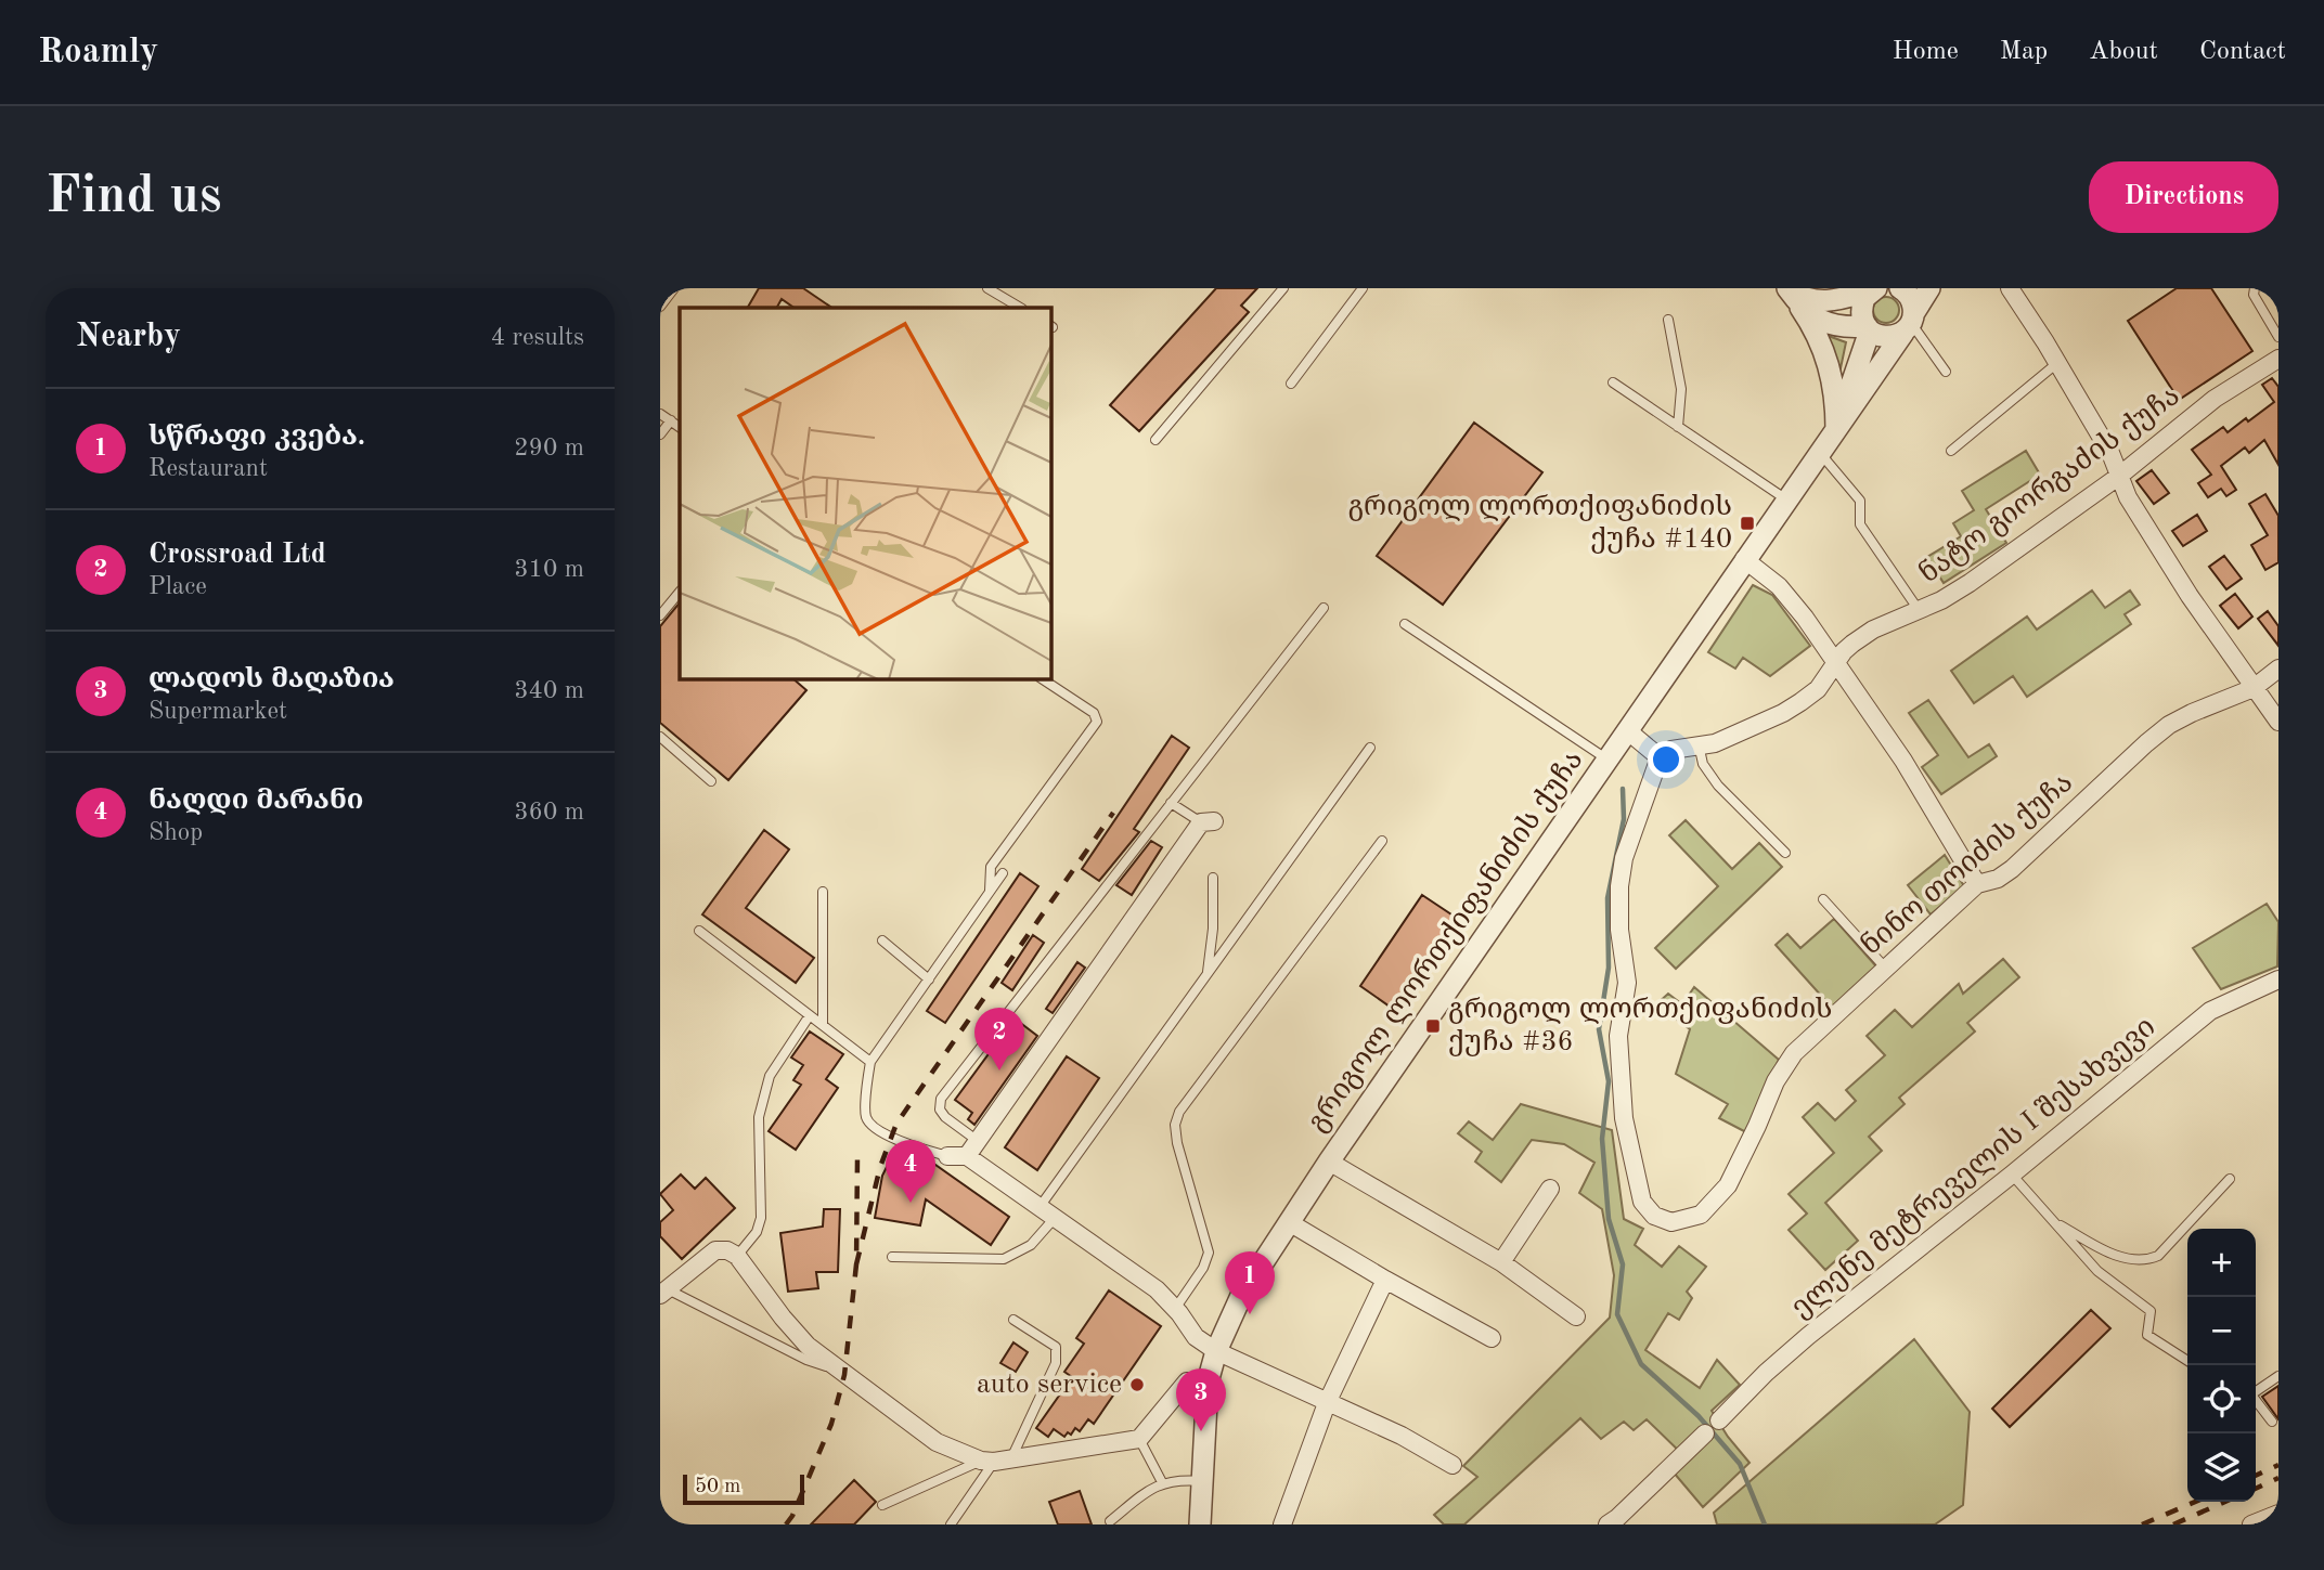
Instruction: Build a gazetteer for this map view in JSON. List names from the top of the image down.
{
  "streets": {
    "street": [
      "ნატო გიორგაძის ქუჩა",
      "ნინო თოიძის ქუჩა",
      "გრიგოლ ლორთქიფანიძის ქუჩა",
      "ელენე მეტრეველის I შესახვევი"
    ]
  },
  "crossings": [
    ["ნატო გიორგაძის ქუჩა", "ნინო თოიძის ქუჩა"]
  ],
  "places": {
    "transit": ["გრიგოლ ლორთქიფანიძის ქუჩა #140", "გრიგოლ ლორთქიფანიძის ქუჩა #36"],
    "other": ["auto service"]
  },
  "scale_bar": "50 m",
  "page": {
    "header": "Roamly",
    "nav": [
      "Home",
      "Map",
      "About",
      "Contact"
    ],
    "buttons": "Directions",
    "title": "Find us",
    "heading": ["Nearby", "4 results"],
    "list": [
      {
        "mark": "1",
        "name": "სწრაფი კვება.",
        "note": "Restaurant",
        "value": "290 m"
      },
      {
        "mark": "2",
        "name": "Crossroad Ltd",
        "note": "Place",
        "value": "310 m"
      },
      {
        "mark": "3",
        "name": "ლადოს მაღაზია",
        "note": "Supermarket",
        "value": "340 m"
      },
      {
        "mark": "4",
        "name": "ნაღდი მარანი",
        "note": "Shop",
        "value": "360 m"
      }
    ],
    "pins": [
      "2",
      "4",
      "1",
      "3"
    ],
    "map_buttons": ["+", "−"],
    "scale": "50 m"
  }
}
